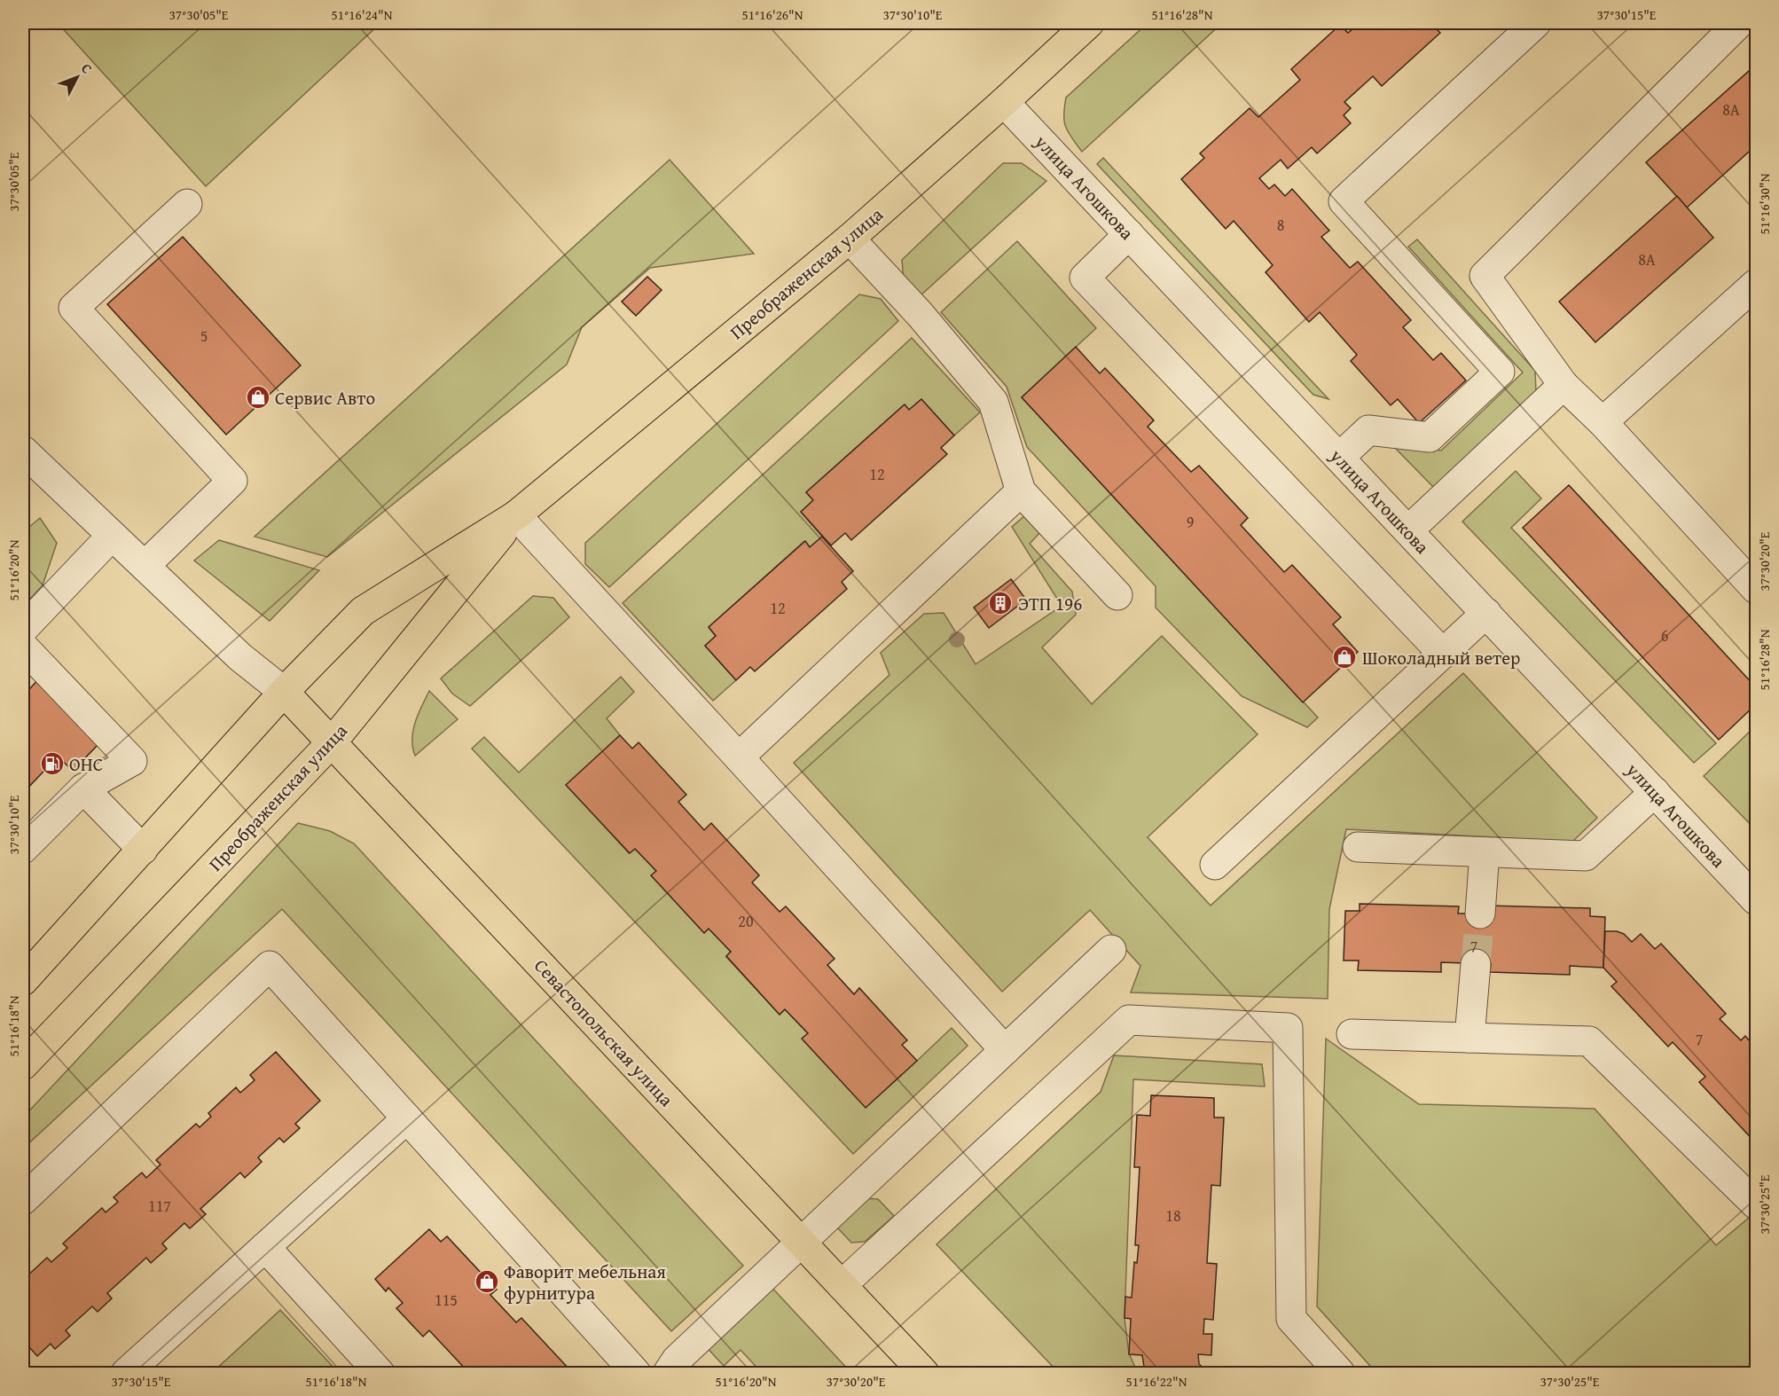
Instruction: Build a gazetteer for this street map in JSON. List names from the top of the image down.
{
  "streets": {
    "main road": ["Преображенская улица", "Севастопольская улица"],
    "street": ["улица Агошкова"]
  },
  "crossings": [
    ["улица Агошкова", "Преображенская улица"],
    ["Преображенская улица", "Севастопольская улица"]
  ],
  "places": {
    "shop": ["Сервис Авто", "Шоколадный ветер", "Фаворит мебельная фурнитура"],
    "building": ["ЭТП 196"],
    "fuel station": ["ОНС"]
  },
  "house_numbers": [
    "8А",
    "8",
    "8А",
    "5",
    "12",
    "9",
    "12",
    "6",
    "20",
    "7",
    "7",
    "117",
    "18",
    "115"
  ],
  "north": "top right",
  "coordinates": [
    "37°30'05\"E",
    "51°16'24\"N",
    "51°16'26\"N",
    "37°30'10\"E",
    "51°16'28\"N",
    "37°30'15\"E",
    "51°16'30\"N",
    "37°30'20\"E",
    "51°16'20\"N",
    "51°16'18\"N",
    "37°30'25\"E",
    "51°16'22\"N"
  ]
}
